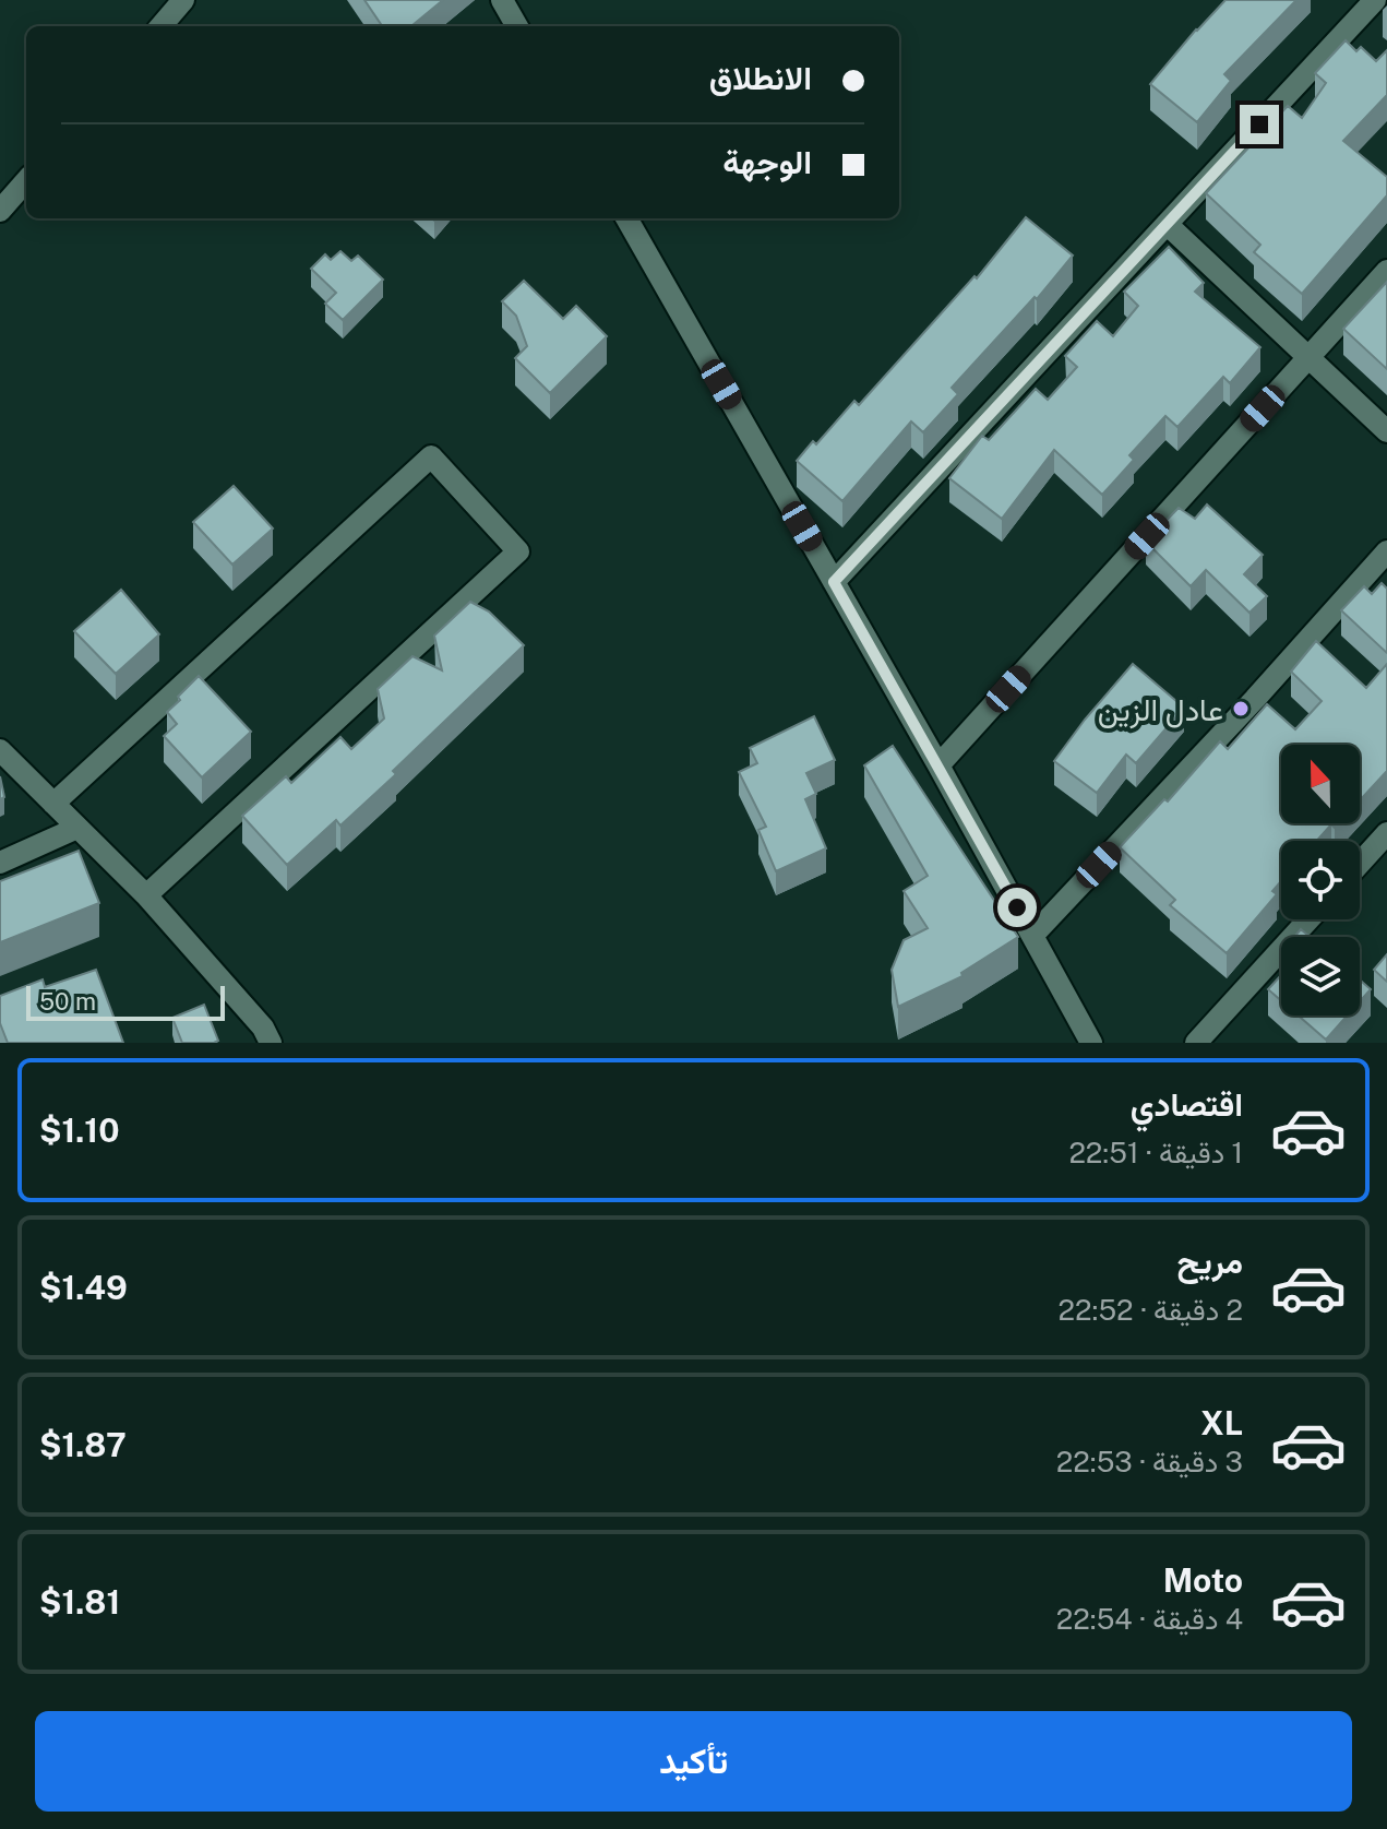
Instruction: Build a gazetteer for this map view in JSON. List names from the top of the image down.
{
  "places": ["عادل الزين"],
  "scale_bar": "50 m",
  "north": "top",
  "page": {
    "banner": ["الانطلاق", "الوجهة"],
    "scale": "50 m",
    "list": [
      {
        "name": "اقتصادي",
        "note": "1 دقيقة · 22:51",
        "value": "$1.10"
      },
      {
        "name": "مريح",
        "note": "2 دقيقة · 22:52",
        "value": "$1.49"
      },
      {
        "name": "XL",
        "note": "3 دقيقة · 22:53",
        "value": "$1.87"
      },
      {
        "name": "Moto",
        "note": "4 دقيقة · 22:54",
        "value": "$1.81"
      }
    ],
    "buttons": "تأكيد"
  }
}
